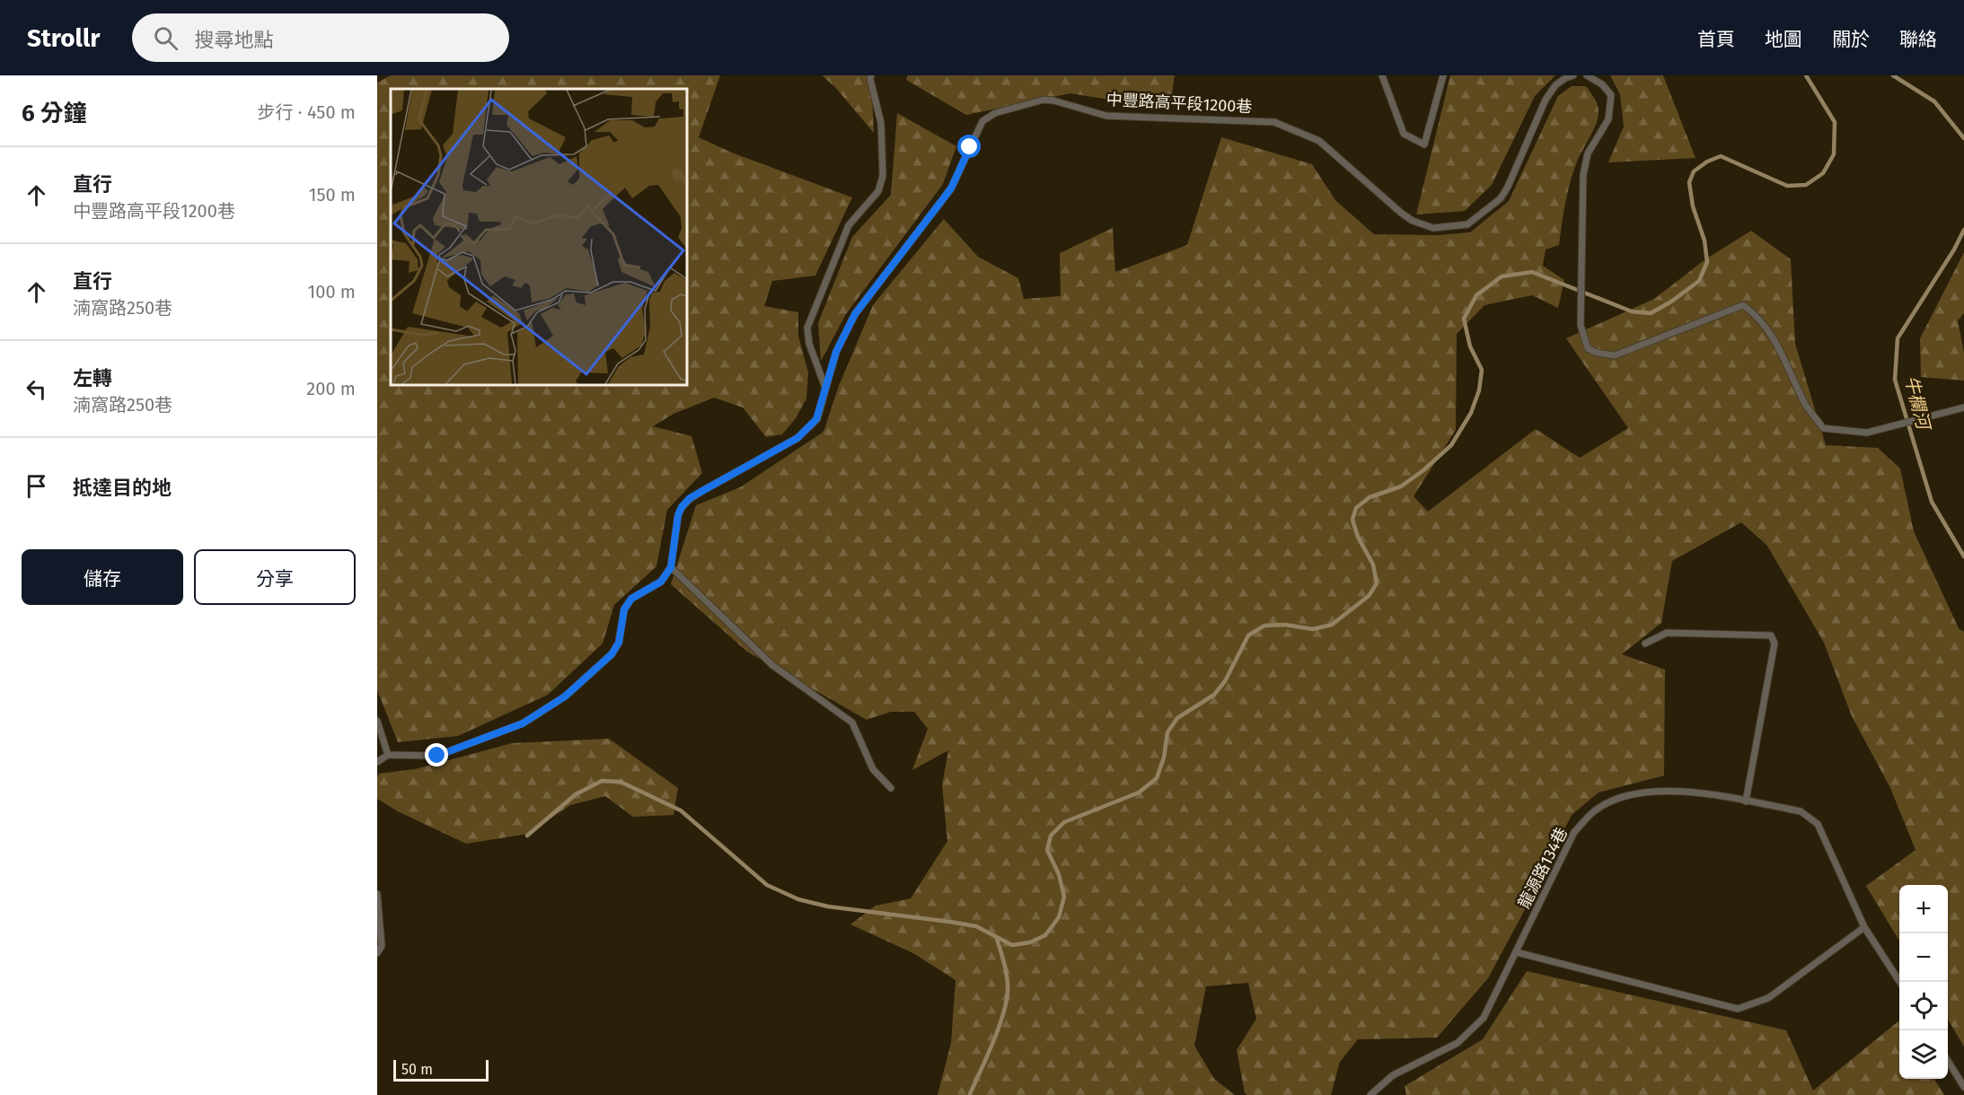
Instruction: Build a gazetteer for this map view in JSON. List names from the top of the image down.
{
  "streets": {
    "lane": ["中豐路高平段1200巷", "龍源路134巷"]
  },
  "water": ["牛欄河"],
  "scale_bar": "50 m",
  "page": {
    "header": "Strollr",
    "search": "搜尋地點",
    "nav": [
      "首頁",
      "地圖",
      "關於",
      "聯絡"
    ],
    "heading": ["6 分鐘", "步行 · 450 m"],
    "list": [
      ["直行", "中豐路高平段1200巷", "150 m"],
      ["直行", "湳窩路250巷", "100 m"],
      ["左轉", "湳窩路250巷", "200 m"],
      "抵達目的地"
    ],
    "buttons": ["儲存", "分享"],
    "map_buttons": ["+", "−"],
    "scale": "50 m"
  }
}
